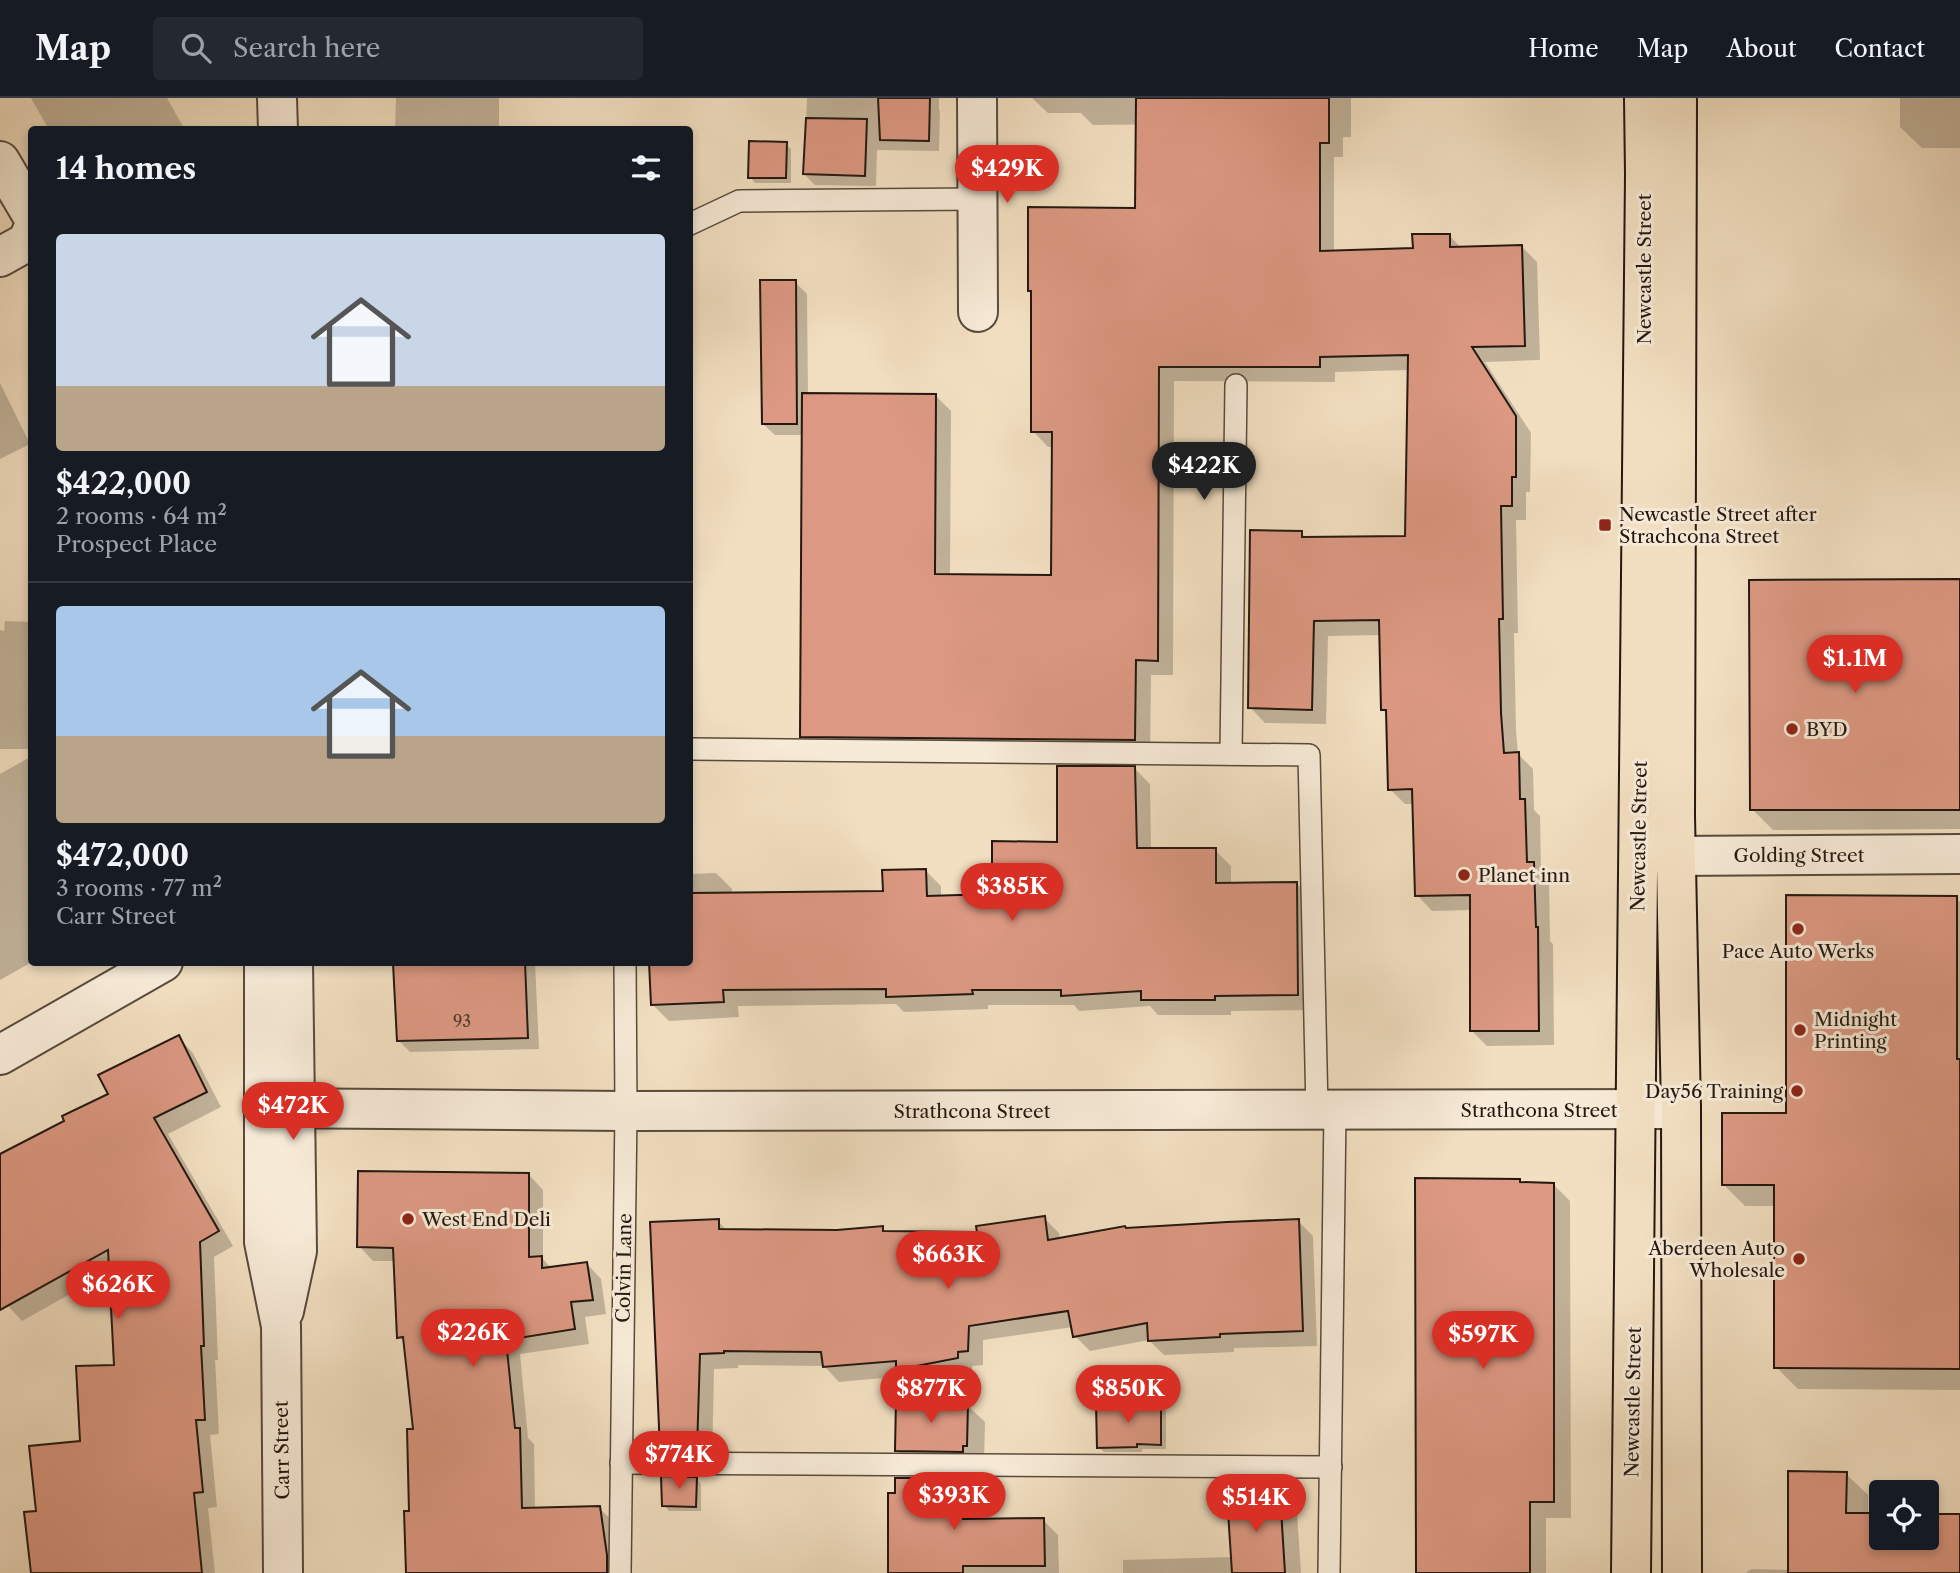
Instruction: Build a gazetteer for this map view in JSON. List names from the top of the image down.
{
  "streets": {
    "main road": ["Newcastle Street"],
    "street": ["Golding Street", "Strathcona Street", "Carr Street"],
    "lane": ["Colvin Lane"]
  },
  "crossings": [
    ["Newcastle Street", "Golding Street"],
    ["Newcastle Street", "Strathcona Street"],
    ["Strathcona Street", "Colvin Lane"],
    ["Strathcona Street", "Carr Street"]
  ],
  "places": {
    "transit": ["Newcastle Street after Strachcona Street"],
    "other": [
      "BYD",
      "Planet inn",
      "Pace Auto Werks",
      "Midnight Printing",
      "Day56 Training",
      "West End Deli",
      "Aberdeen Auto Wholesale"
    ]
  },
  "house_numbers": ["93"],
  "page": {
    "header": "Map",
    "search": "Search here",
    "nav": [
      "Home",
      "Map",
      "About",
      "Contact"
    ],
    "heading": "14 homes",
    "price": [
      "$429K",
      "$422K",
      "$1.1M",
      "$385K",
      "$472K",
      "$663K",
      "$626K",
      "$226K",
      "$597K",
      "$877K",
      "$850K",
      "$774K",
      "$393K",
      "$514K"
    ],
    "list": [
      {
        "name": "$422,000",
        "note": "2 rooms · 64 m² · Prospect Place"
      },
      {
        "name": "$472,000",
        "note": "3 rooms · 77 m² · Carr Street"
      }
    ]
  }
}
